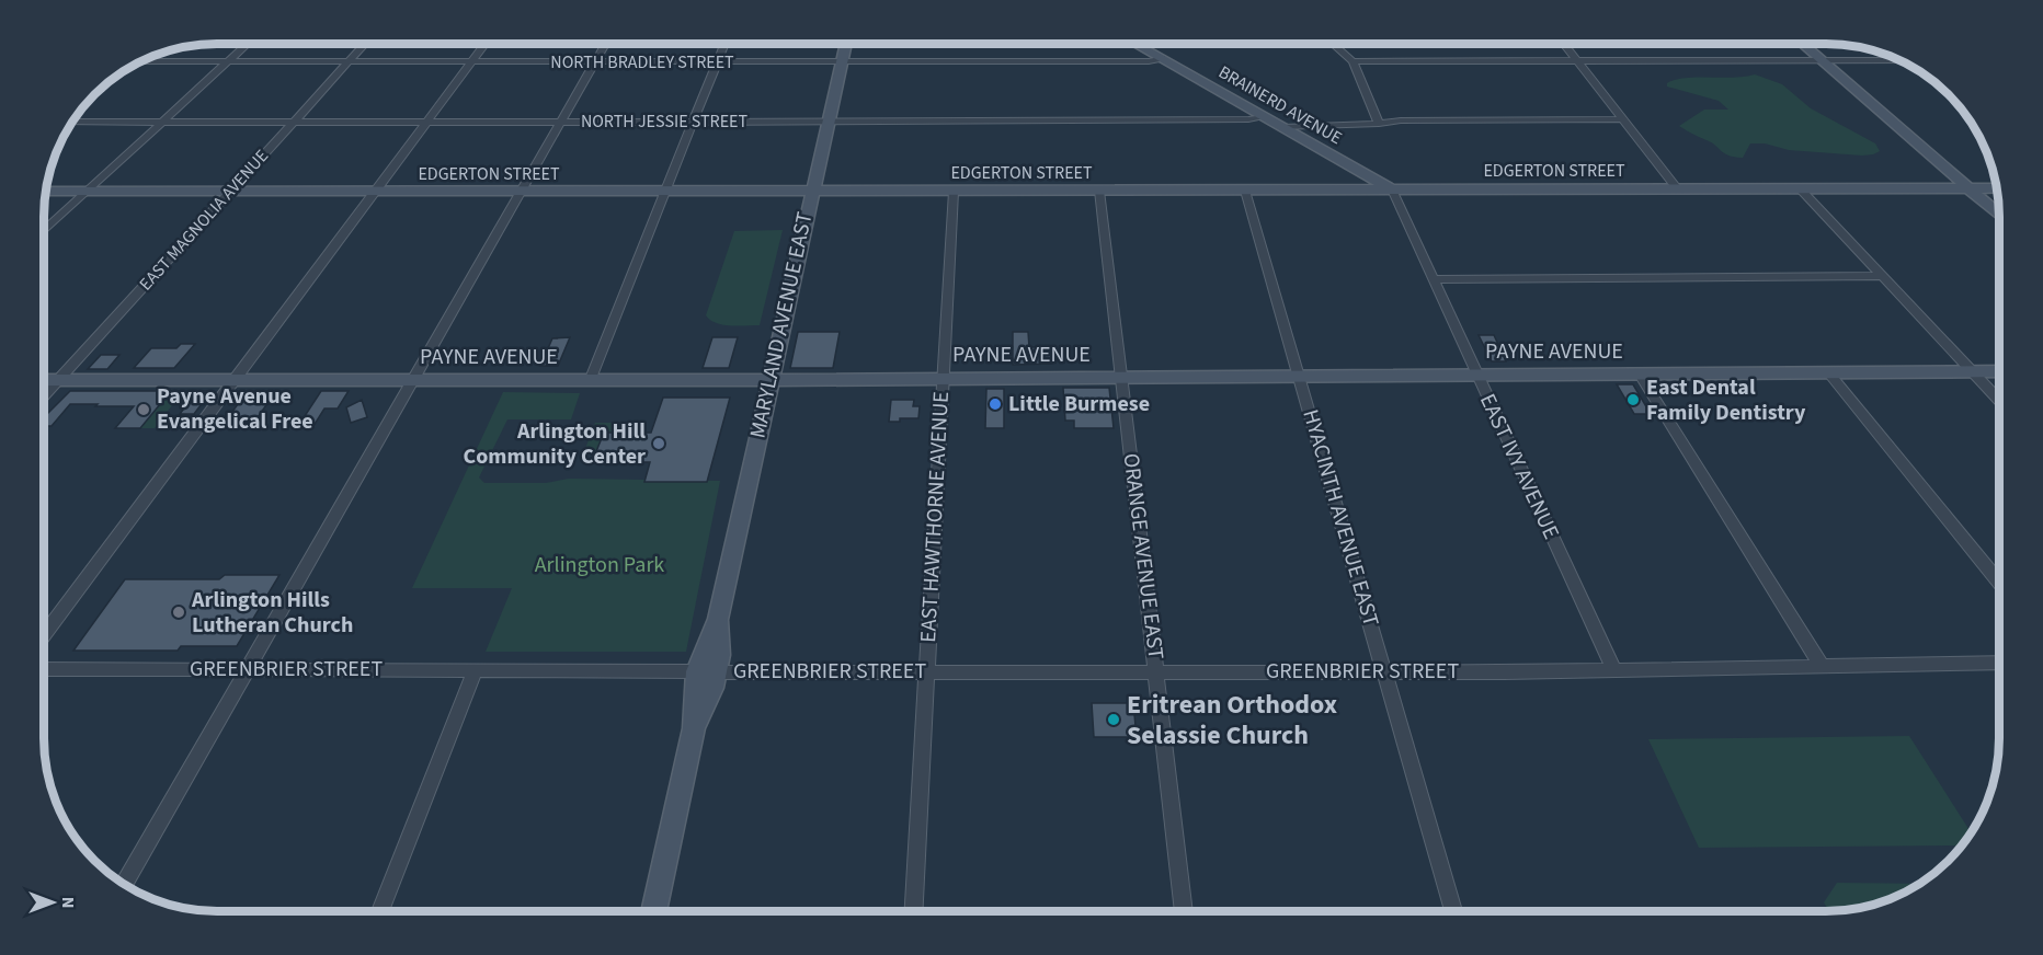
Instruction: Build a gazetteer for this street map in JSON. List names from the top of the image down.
{
  "streets": {
    "street": [
      "NORTH BRADLEY STREET",
      "BRAINERD AVENUE",
      "NORTH JESSIE STREET",
      "EDGERTON STREET",
      "EAST MAGNOLIA AVENUE",
      "MARYLAND AVENUE EAST",
      "PAYNE AVENUE",
      "EAST IVY AVENUE",
      "EAST HAWTHORNE AVENUE",
      "HYACINTH AVENUE EAST",
      "ORANGE AVENUE EAST",
      "GREENBRIER STREET"
    ]
  },
  "crossings": [
    ["NORTH BRADLEY STREET", "BRAINERD AVENUE"],
    ["NORTH BRADLEY STREET", "EAST MAGNOLIA AVENUE"],
    ["NORTH BRADLEY STREET", "MARYLAND AVENUE EAST"],
    ["BRAINERD AVENUE", "NORTH JESSIE STREET"],
    ["BRAINERD AVENUE", "EDGERTON STREET"],
    ["BRAINERD AVENUE", "EAST IVY AVENUE"],
    ["NORTH JESSIE STREET", "EAST MAGNOLIA AVENUE"],
    ["NORTH JESSIE STREET", "MARYLAND AVENUE EAST"],
    ["EDGERTON STREET", "EAST MAGNOLIA AVENUE"],
    ["EDGERTON STREET", "MARYLAND AVENUE EAST"],
    ["EDGERTON STREET", "EAST IVY AVENUE"],
    ["EDGERTON STREET", "EAST HAWTHORNE AVENUE"],
    ["EDGERTON STREET", "HYACINTH AVENUE EAST"],
    ["EDGERTON STREET", "ORANGE AVENUE EAST"],
    ["EAST MAGNOLIA AVENUE", "PAYNE AVENUE"],
    ["MARYLAND AVENUE EAST", "PAYNE AVENUE"],
    ["MARYLAND AVENUE EAST", "GREENBRIER STREET"],
    ["PAYNE AVENUE", "EAST IVY AVENUE"],
    ["PAYNE AVENUE", "EAST HAWTHORNE AVENUE"],
    ["PAYNE AVENUE", "HYACINTH AVENUE EAST"],
    ["PAYNE AVENUE", "ORANGE AVENUE EAST"],
    ["EAST IVY AVENUE", "GREENBRIER STREET"],
    ["EAST HAWTHORNE AVENUE", "GREENBRIER STREET"],
    ["HYACINTH AVENUE EAST", "GREENBRIER STREET"],
    ["ORANGE AVENUE EAST", "GREENBRIER STREET"]
  ],
  "parks": ["Arlington Park"],
  "places": [
    "East Dental Family Dentistry",
    "Little Burmese",
    "Payne Avenue Evangelical Free",
    "Arlington Hill Community Center",
    "Arlington Hills Lutheran Church",
    "Eritrean Orthodox Selassie Church"
  ],
  "north": "right"
}
